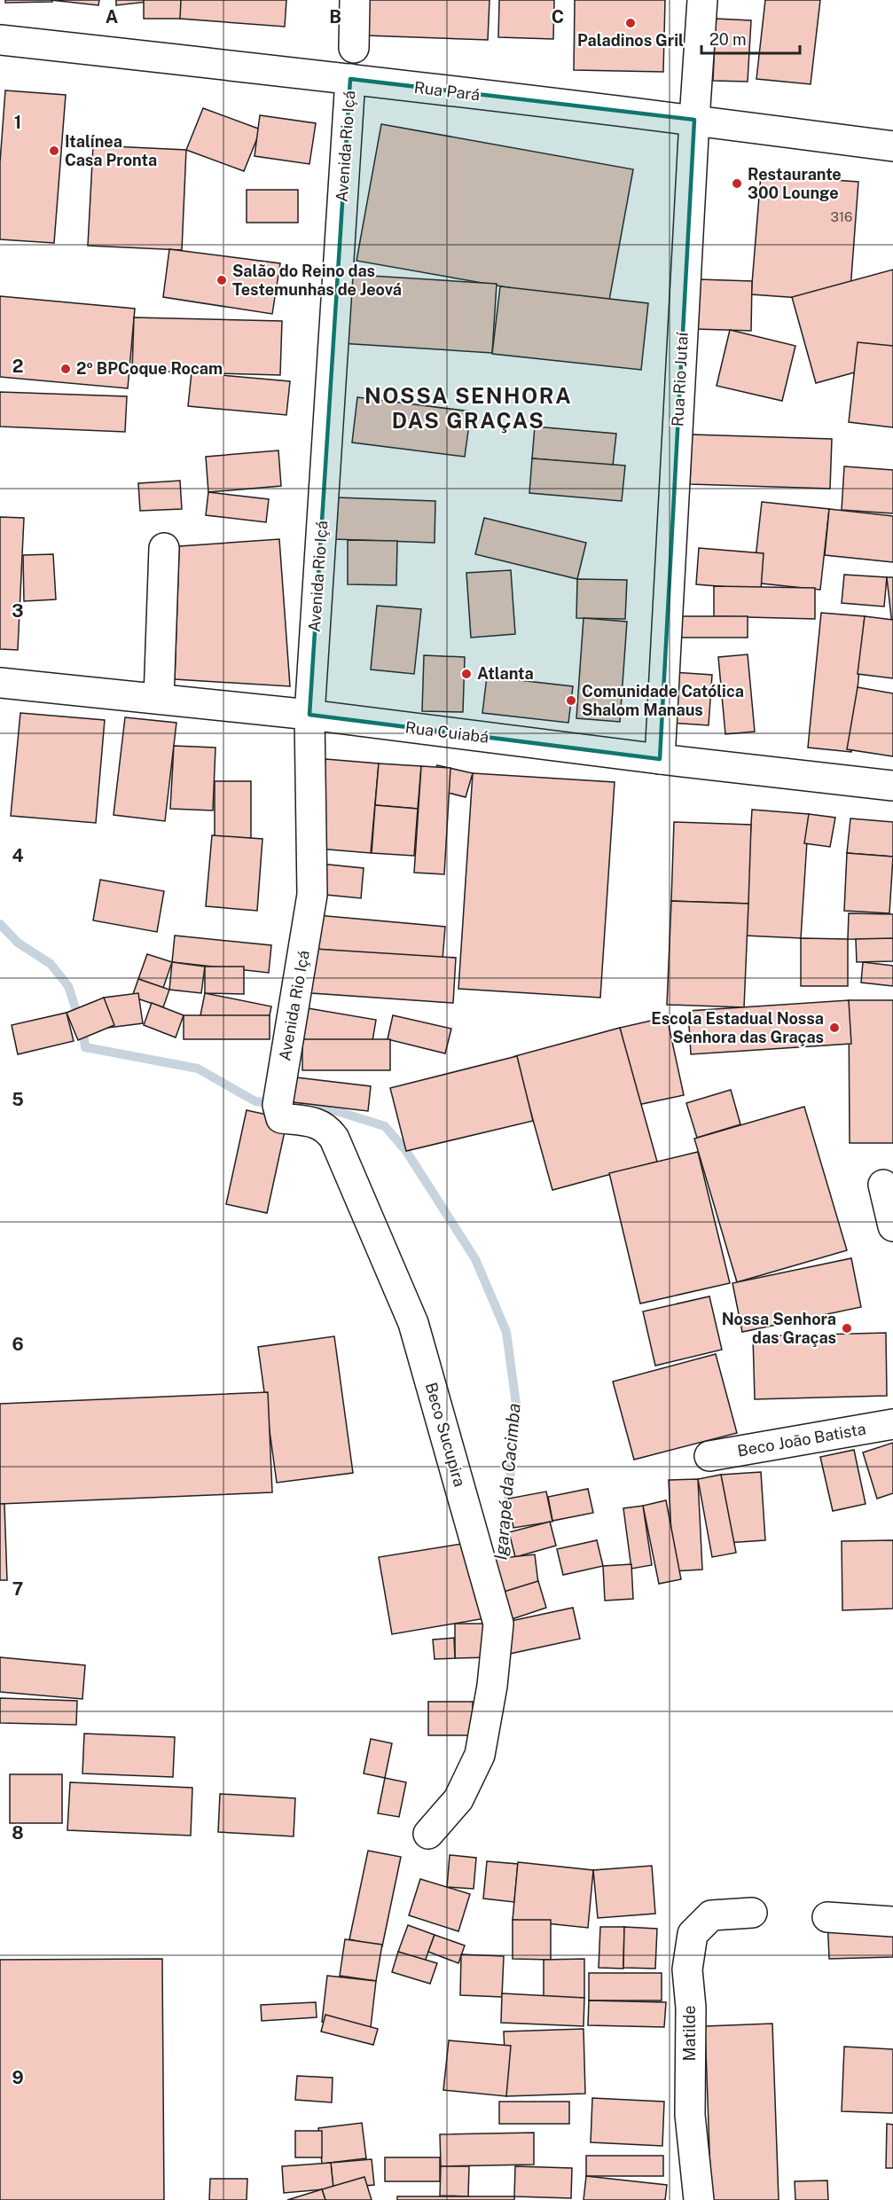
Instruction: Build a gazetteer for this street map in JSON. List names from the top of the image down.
{
  "streets": {
    "street": [
      "Rua Pará",
      "Avenida Rio Içá",
      "Rua Rio Jutaí",
      "Rua Cuiabá",
      "Beco Sucupira",
      "Beco João Batista",
      "Matilde"
    ]
  },
  "crossings": [
    ["Rua Pará", "Avenida Rio Içá"],
    ["Rua Pará", "Rua Rio Jutaí"],
    ["Avenida Rio Içá", "Rua Cuiabá"],
    ["Avenida Rio Içá", "Beco Sucupira"],
    ["Rua Rio Jutaí", "Rua Cuiabá"]
  ],
  "districts": ["NOSSA SENHORA DAS GRAÇAS"],
  "water": ["Igarapé da Cacimba"],
  "places": [
    "Paladinos Gril",
    "Italínea Casa Pronta",
    "Restaurante 300 Lounge",
    "Salão do Reino das Testemunhas de Jeová",
    "2º BPCoque Rocam",
    "Atlanta",
    "Comunidade Católica Shalom Manaus",
    "Escola Estadual Nossa Senhora das Graças",
    "Nossa Senhora das Graças"
  ],
  "house_numbers": ["316"],
  "scale_bar": "20 m",
  "grid": {
    "columns": ["A", "B", "C"],
    "rows": [
      "1",
      "2",
      "3",
      "4",
      "5",
      "6",
      "7",
      "8",
      "9"
    ]
  }
}
